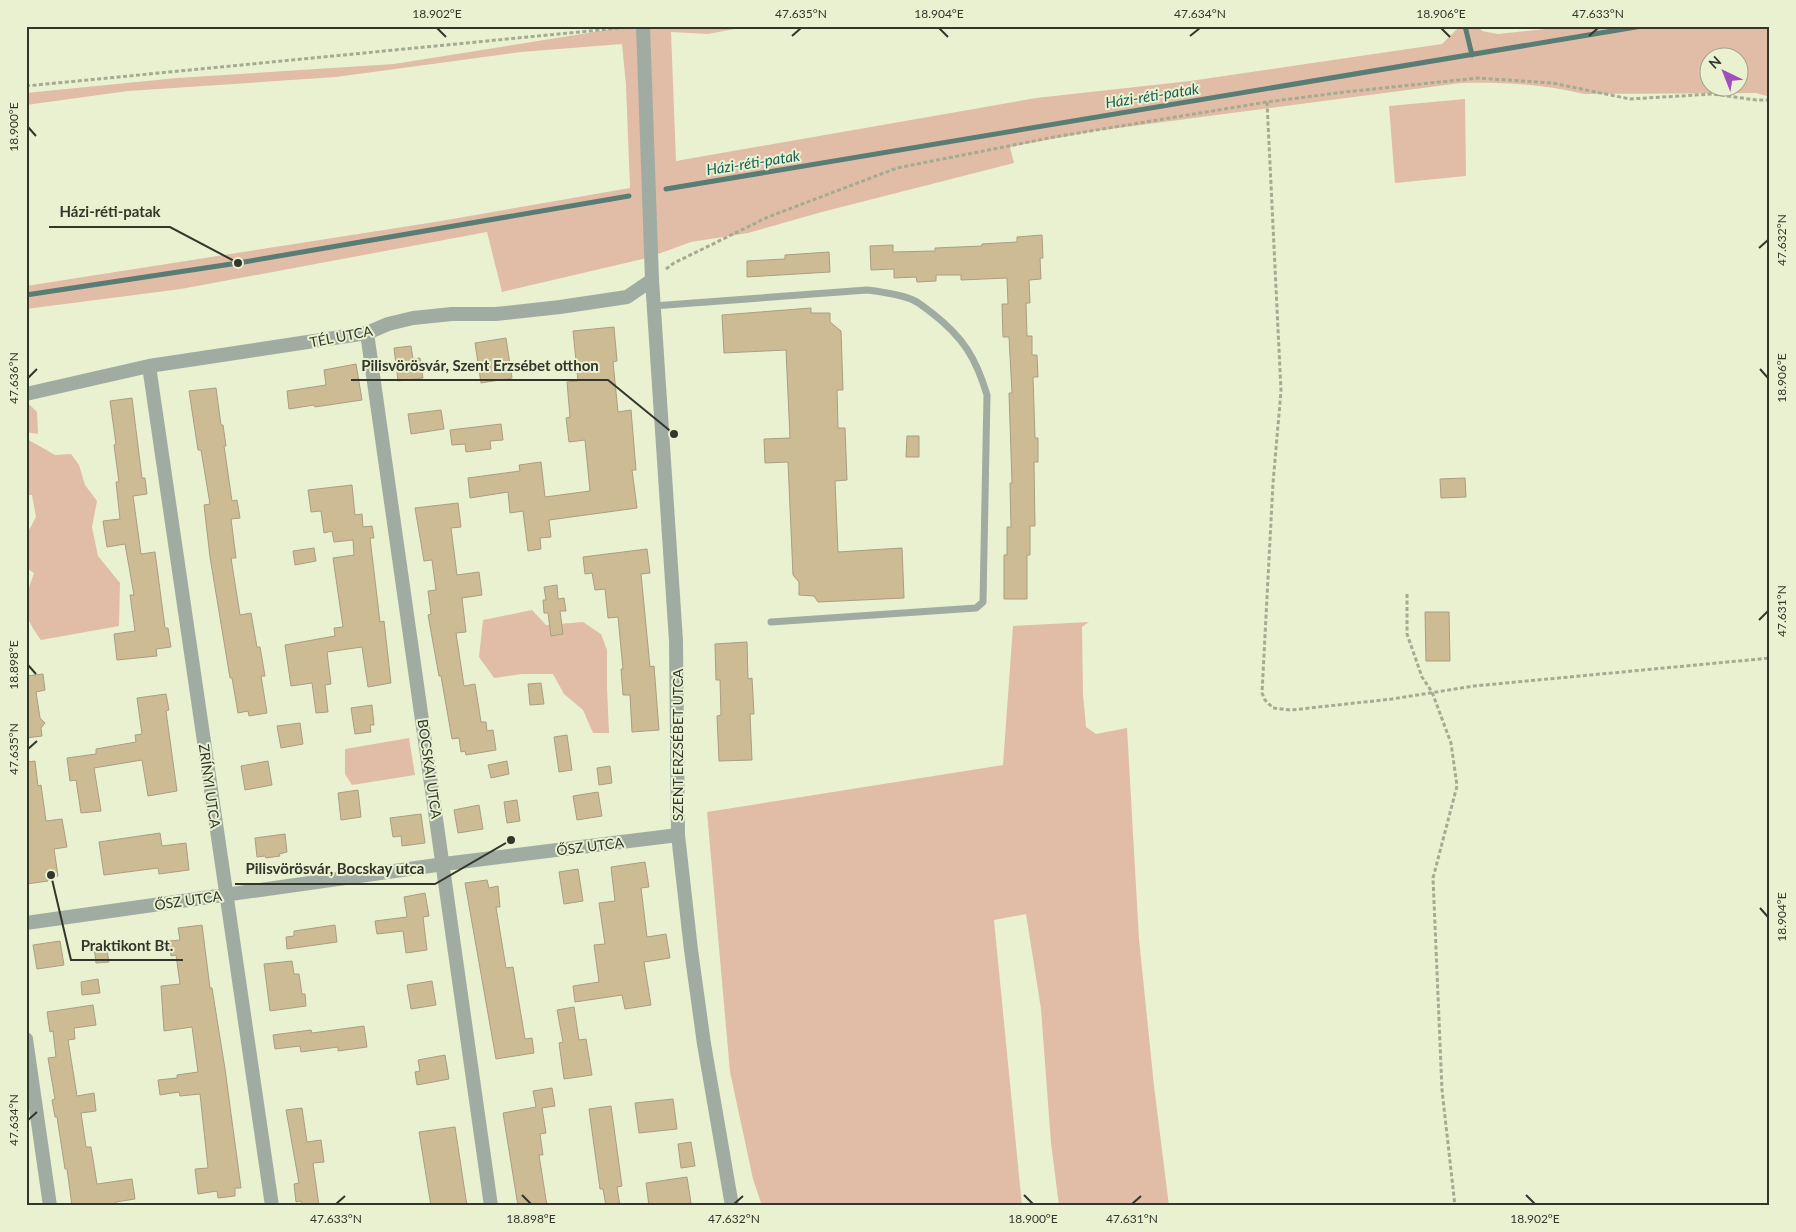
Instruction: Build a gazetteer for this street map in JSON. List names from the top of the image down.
{
  "streets": {
    "street": [
      "TÉL UTCA",
      "SZENT ERZSÉBET UTCA",
      "BOCSKAI UTCA",
      "ZRÍNYI UTCA",
      "ŐSZ UTCA"
    ]
  },
  "crossings": [
    ["TÉL UTCA", "SZENT ERZSÉBET UTCA"],
    ["TÉL UTCA", "BOCSKAI UTCA"],
    ["TÉL UTCA", "ZRÍNYI UTCA"],
    ["SZENT ERZSÉBET UTCA", "ŐSZ UTCA"],
    ["BOCSKAI UTCA", "ŐSZ UTCA"],
    ["ZRÍNYI UTCA", "ŐSZ UTCA"]
  ],
  "water": ["Házi-réti-patak"],
  "places": [
    "Házi-réti-patak",
    "Pilisvörösvár, Szent Erzsébet otthon",
    "Pilisvörösvár, Bocskay utca",
    "Praktikont Bt."
  ],
  "north": "top left",
  "coordinates": [
    "18.902°E",
    "47.635°N",
    "18.904°E",
    "47.634°N",
    "18.906°E",
    "47.633°N",
    "18.900°E",
    "47.632°N",
    "47.636°N",
    "47.631°N",
    "18.898°E"
  ]
}
